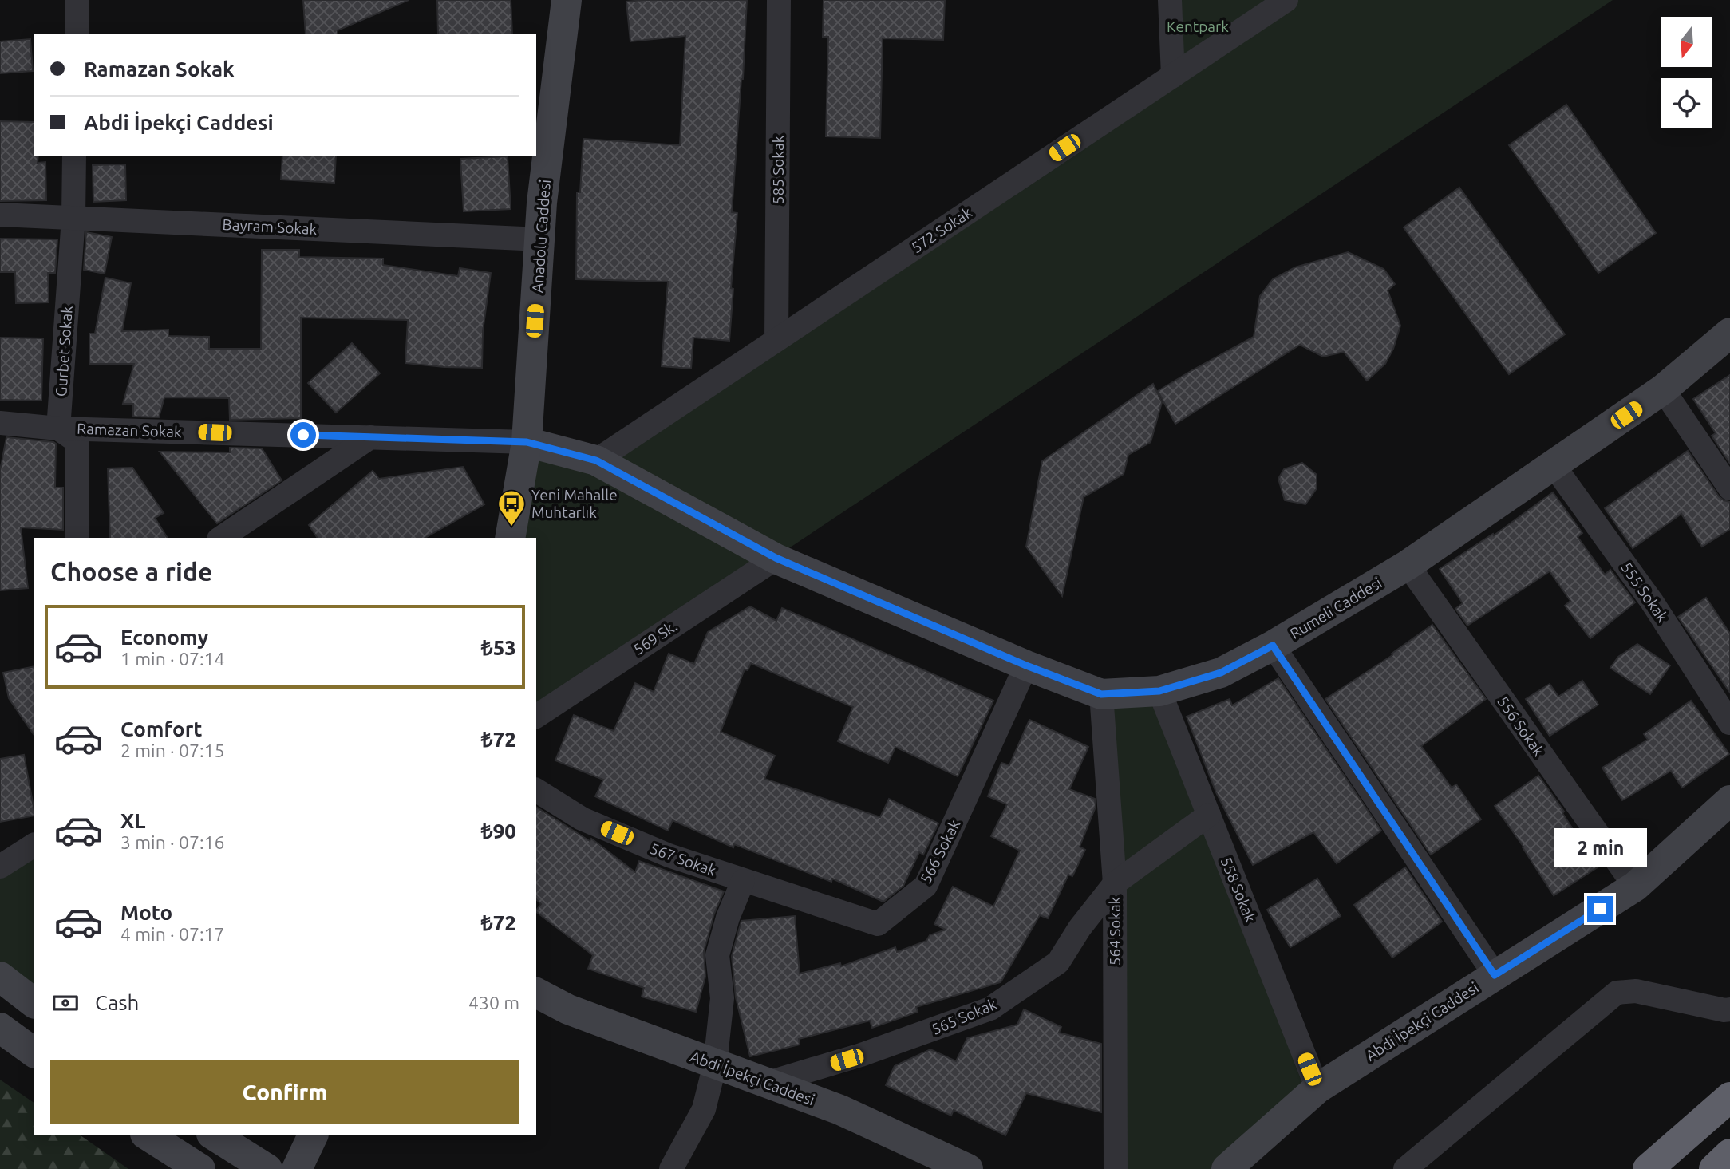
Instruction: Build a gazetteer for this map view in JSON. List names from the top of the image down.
{
  "streets": {
    "street": [
      "585 Sokak",
      "Bayram Sokak",
      "572 Sokak",
      "Anadolu Caddesi",
      "Gurbet Sokak",
      "Ramazan Sokak",
      "555 Sokak",
      "Rumeli Caddesi",
      "569 Sk.",
      "556 Sokak",
      "566 Sokak",
      "567 Sokak",
      "558 Sokak",
      "564 Sokak",
      "565 Sokak",
      "Abdi İpekçi Caddesi"
    ]
  },
  "crossings": [
    ["585 Sokak", "572 Sokak"],
    ["Bayram Sokak", "Anadolu Caddesi"],
    ["Bayram Sokak", "Gurbet Sokak"],
    ["572 Sokak", "Rumeli Caddesi"],
    ["Anadolu Caddesi", "Ramazan Sokak"],
    ["Anadolu Caddesi", "Rumeli Caddesi"],
    ["Gurbet Sokak", "Ramazan Sokak"],
    ["Ramazan Sokak", "Rumeli Caddesi"],
    ["555 Sokak", "Rumeli Caddesi"],
    ["Rumeli Caddesi", "569 Sk."],
    ["Rumeli Caddesi", "556 Sokak"],
    ["Rumeli Caddesi", "566 Sokak"],
    ["Rumeli Caddesi", "558 Sokak"],
    ["Rumeli Caddesi", "564 Sokak"],
    ["556 Sokak", "Abdi İpekçi Caddesi"],
    ["566 Sokak", "567 Sokak"],
    ["558 Sokak", "565 Sokak"],
    ["558 Sokak", "Abdi İpekçi Caddesi"],
    ["564 Sokak", "565 Sokak"],
    ["565 Sokak", "Abdi İpekçi Caddesi"]
  ],
  "parks": ["Kentpark"],
  "places": {
    "bus stop": ["Yeni Mahalle Muhtarlık"]
  },
  "north": "bottom",
  "page": {
    "banner": ["Ramazan Sokak", "Abdi İpekçi Caddesi"],
    "heading": "Choose a ride",
    "list": [
      {
        "name": "Economy",
        "note": "1 min · 07:14",
        "value": "₺53"
      },
      {
        "name": "Comfort",
        "note": "2 min · 07:15",
        "value": "₺72"
      },
      {
        "name": "XL",
        "note": "3 min · 07:16",
        "value": "₺90"
      },
      {
        "name": "Moto",
        "note": "4 min · 07:17",
        "value": "₺72"
      }
    ],
    "bubble": "2 min",
    "pay": ["Cash", "430 m"],
    "buttons": "Confirm"
  }
}
